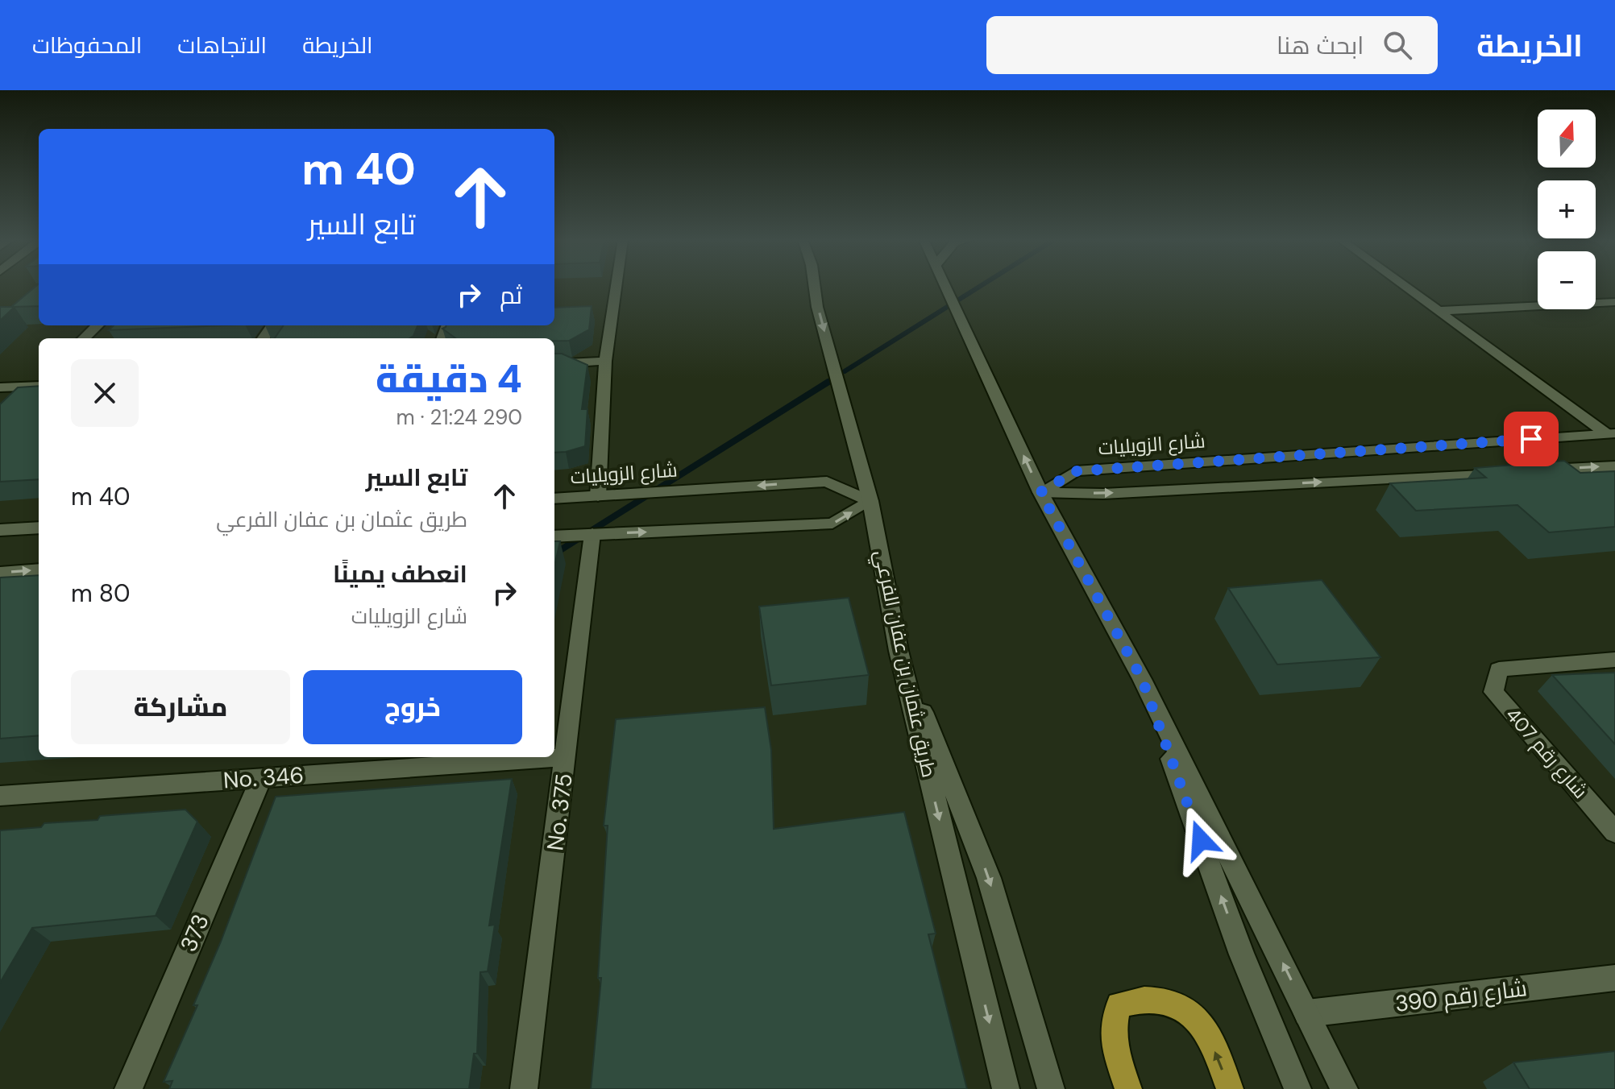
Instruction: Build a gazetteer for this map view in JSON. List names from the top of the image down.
{
  "streets": {
    "street": [
      "شارع الزويليات",
      "طريق عثمان بن عفان الفرعي",
      "شارع رقم 407",
      "No. 346",
      "No. 375",
      "373",
      "شارع رقم 390"
    ]
  },
  "crossings": [
    ["شارع الزويليات", "طريق عثمان بن عفان الفرعي"],
    ["No. 346", "No. 375"],
    ["No. 346", "373"]
  ],
  "north": "top",
  "page": {
    "header": "الخريطة",
    "search": "ابحث هنا",
    "nav": ["الخريطة", "الاتجاهات", "المحفوظات"],
    "map_buttons": ["+", "−"],
    "turn": ["40 m", "تابع السير"],
    "then": "ثم",
    "heading": ["4 دقيقة", "290 m · 21:24"],
    "list": [
      {
        "name": "تابع السير",
        "note": "طريق عثمان بن عفان الفرعي",
        "value": "40 m"
      },
      {
        "name": "انعطف يمينًا",
        "note": "شارع الزويليات",
        "value": "80 m"
      }
    ],
    "buttons": ["خروج", "مشاركة"]
  }
}
